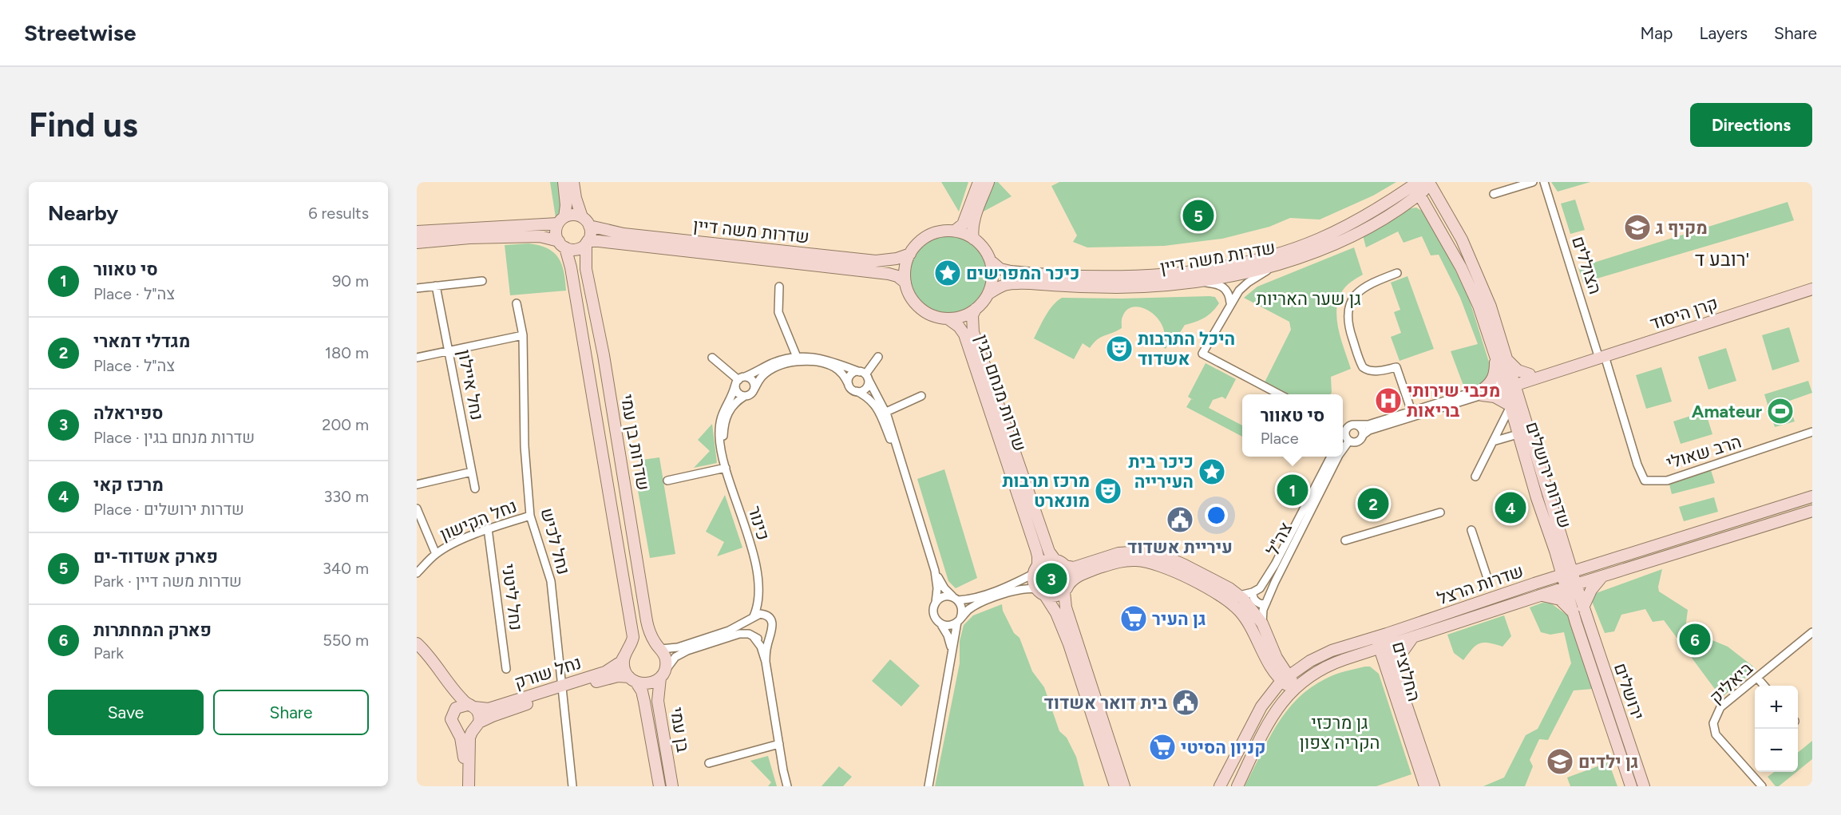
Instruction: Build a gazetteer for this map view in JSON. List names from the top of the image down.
{
  "streets": {
    "main road": [
      "שדרות משה דיין",
      "קרן היסוד",
      "שדרות מנחם בגין",
      "שדרות בן עמי",
      "שדרות ירושלים",
      "שדרות הרצל",
      "החלוצים",
      "נחל שורק",
      "ירושלים",
      "בן עמי"
    ],
    "street": [
      "הצוללים",
      "נחל איילון",
      "הרב שאולי",
      "נחל הקישון",
      "כינור",
      "צה\"ל",
      "נחל לכיש",
      "נחל ליטני",
      "ביאליק"
    ]
  },
  "crossings": [
    ["שדרות משה דיין", "שדרות מנחם בגין"],
    ["שדרות משה דיין", "שדרות בן עמי"],
    ["שדרות משה דיין", "שדרות ירושלים"],
    ["הצוללים", "קרן היסוד"],
    ["הצוללים", "הרב שאולי"],
    ["קרן היסוד", "הרב שאולי"],
    ["קרן היסוד", "שדרות ירושלים"],
    ["שדרות בן עמי", "נחל שורק"],
    ["שדרות בן עמי", "בן עמי"],
    ["שדרות ירושלים", "שדרות הרצל"],
    ["שדרות ירושלים", "ירושלים"],
    ["נחל הקישון", "נחל לכיש"],
    ["נחל הקישון", "נחל ליטני"],
    ["נחל לכיש", "נחל שורק"],
    ["שדרות הרצל", "החלוצים"],
    ["נחל שורק", "בן עמי"]
  ],
  "districts": ["רובע ד'"],
  "parks": ["גן שער האריות", "גן מרכזי הקריה צפון"],
  "places": {
    "school or university": ["מקיף ג", "גן ילדים"],
    "place": ["כיכר המפרשים", "כיכר בית העירייה"],
    "theatre": ["היכל התרבות אשדוד", "מרכז תרבות מונארט"],
    "hospital": ["מכבי שירותי בריאות"],
    "sports": ["Amateur"],
    "public building": ["עיריית אשדוד", "בית דואר אשדוד"],
    "supermarket": ["גן העיר", "קניון הסיטי"]
  },
  "page": {
    "header": "Streetwise",
    "nav": ["Map", "Layers", "Share"],
    "buttons": [
      "Directions",
      ["Save", "Share"]
    ],
    "title": "Find us",
    "heading": ["Nearby", "6 results"],
    "pins": [
      "5",
      "1",
      "2",
      "4",
      "3",
      "6"
    ],
    "list": [
      {
        "mark": "1",
        "name": "סי טאוור",
        "note": "Place · צה\"ל",
        "value": "90 m"
      },
      {
        "mark": "2",
        "name": "מגדלי דמארי",
        "note": "Place · צה\"ל",
        "value": "180 m"
      },
      {
        "mark": "3",
        "name": "ספיראלה",
        "note": "Place · שדרות מנחם בגין",
        "value": "200 m"
      },
      {
        "mark": "4",
        "name": "מרכז קאי",
        "note": "Place · שדרות ירושלים",
        "value": "330 m"
      },
      {
        "mark": "5",
        "name": "פארק אשדוד-ים",
        "note": "Park · שדרות משה דיין",
        "value": "340 m"
      },
      {
        "mark": "6",
        "name": "פארק המחתרות",
        "note": "Park",
        "value": "550 m"
      }
    ],
    "popup": ["סי טאוור", "Place"],
    "map_buttons": ["+", "−"]
  }
}
